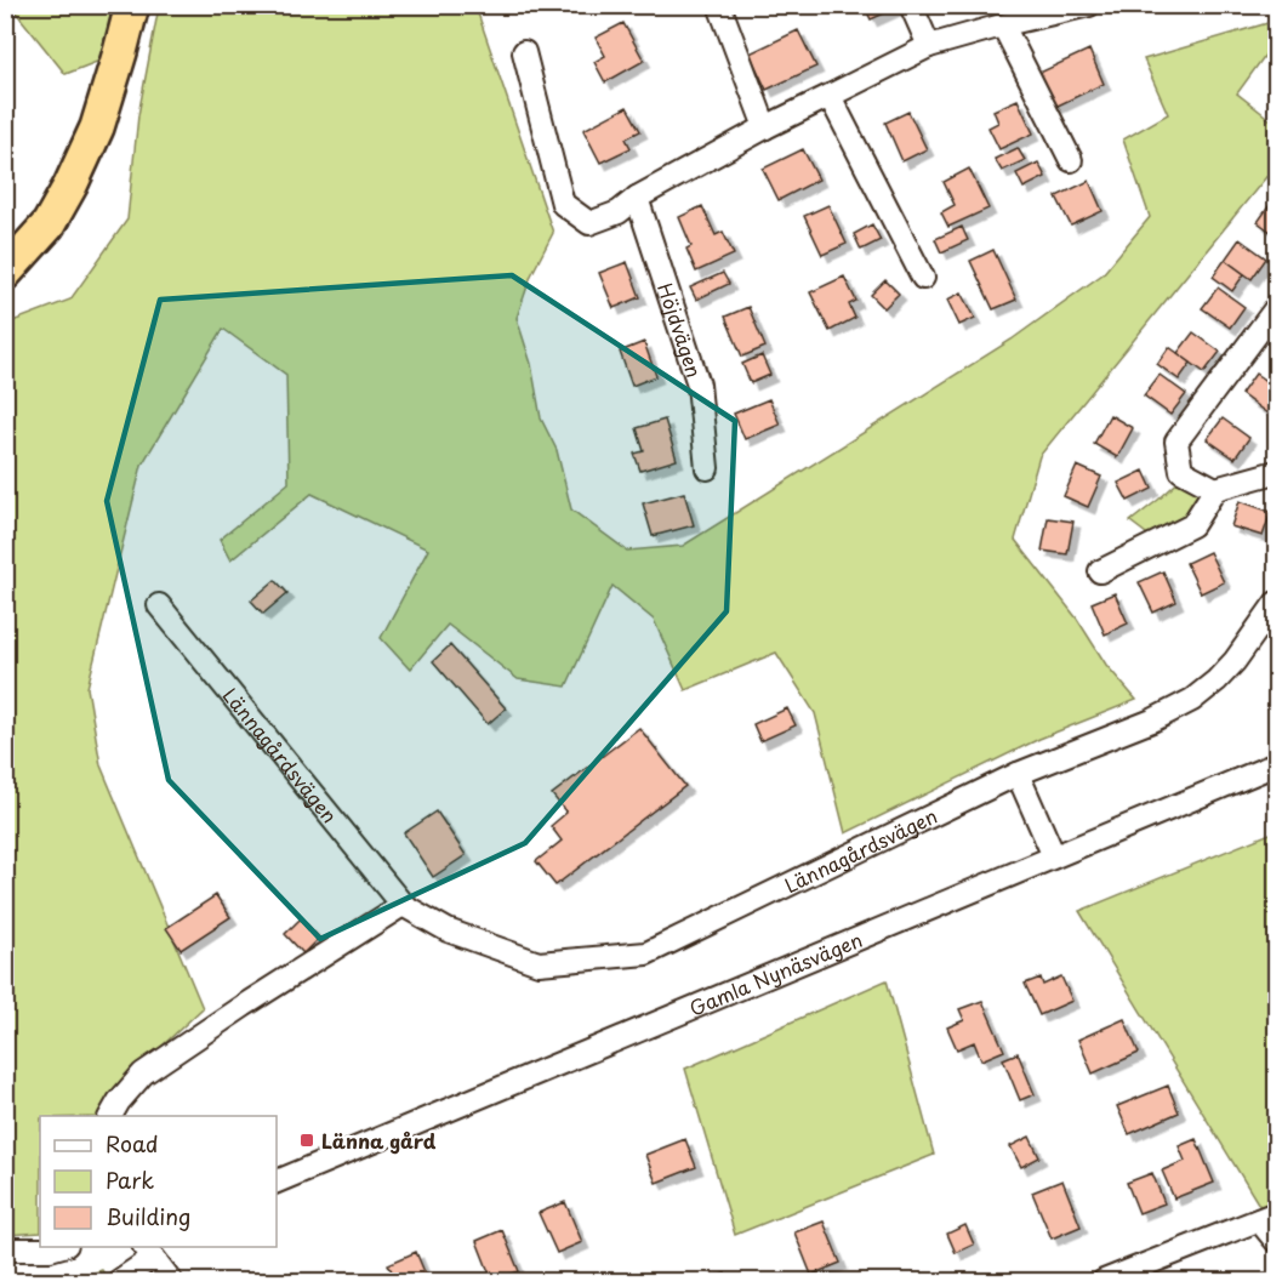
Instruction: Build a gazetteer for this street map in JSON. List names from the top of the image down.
{
  "streets": {
    "street": ["Höjdvägen", "Lännagårdsvägen", "Gamla Nynäsvägen"]
  },
  "places": {
    "transit": ["Länna gård"]
  },
  "legend": ["Road", "Park", "Building"]
}
